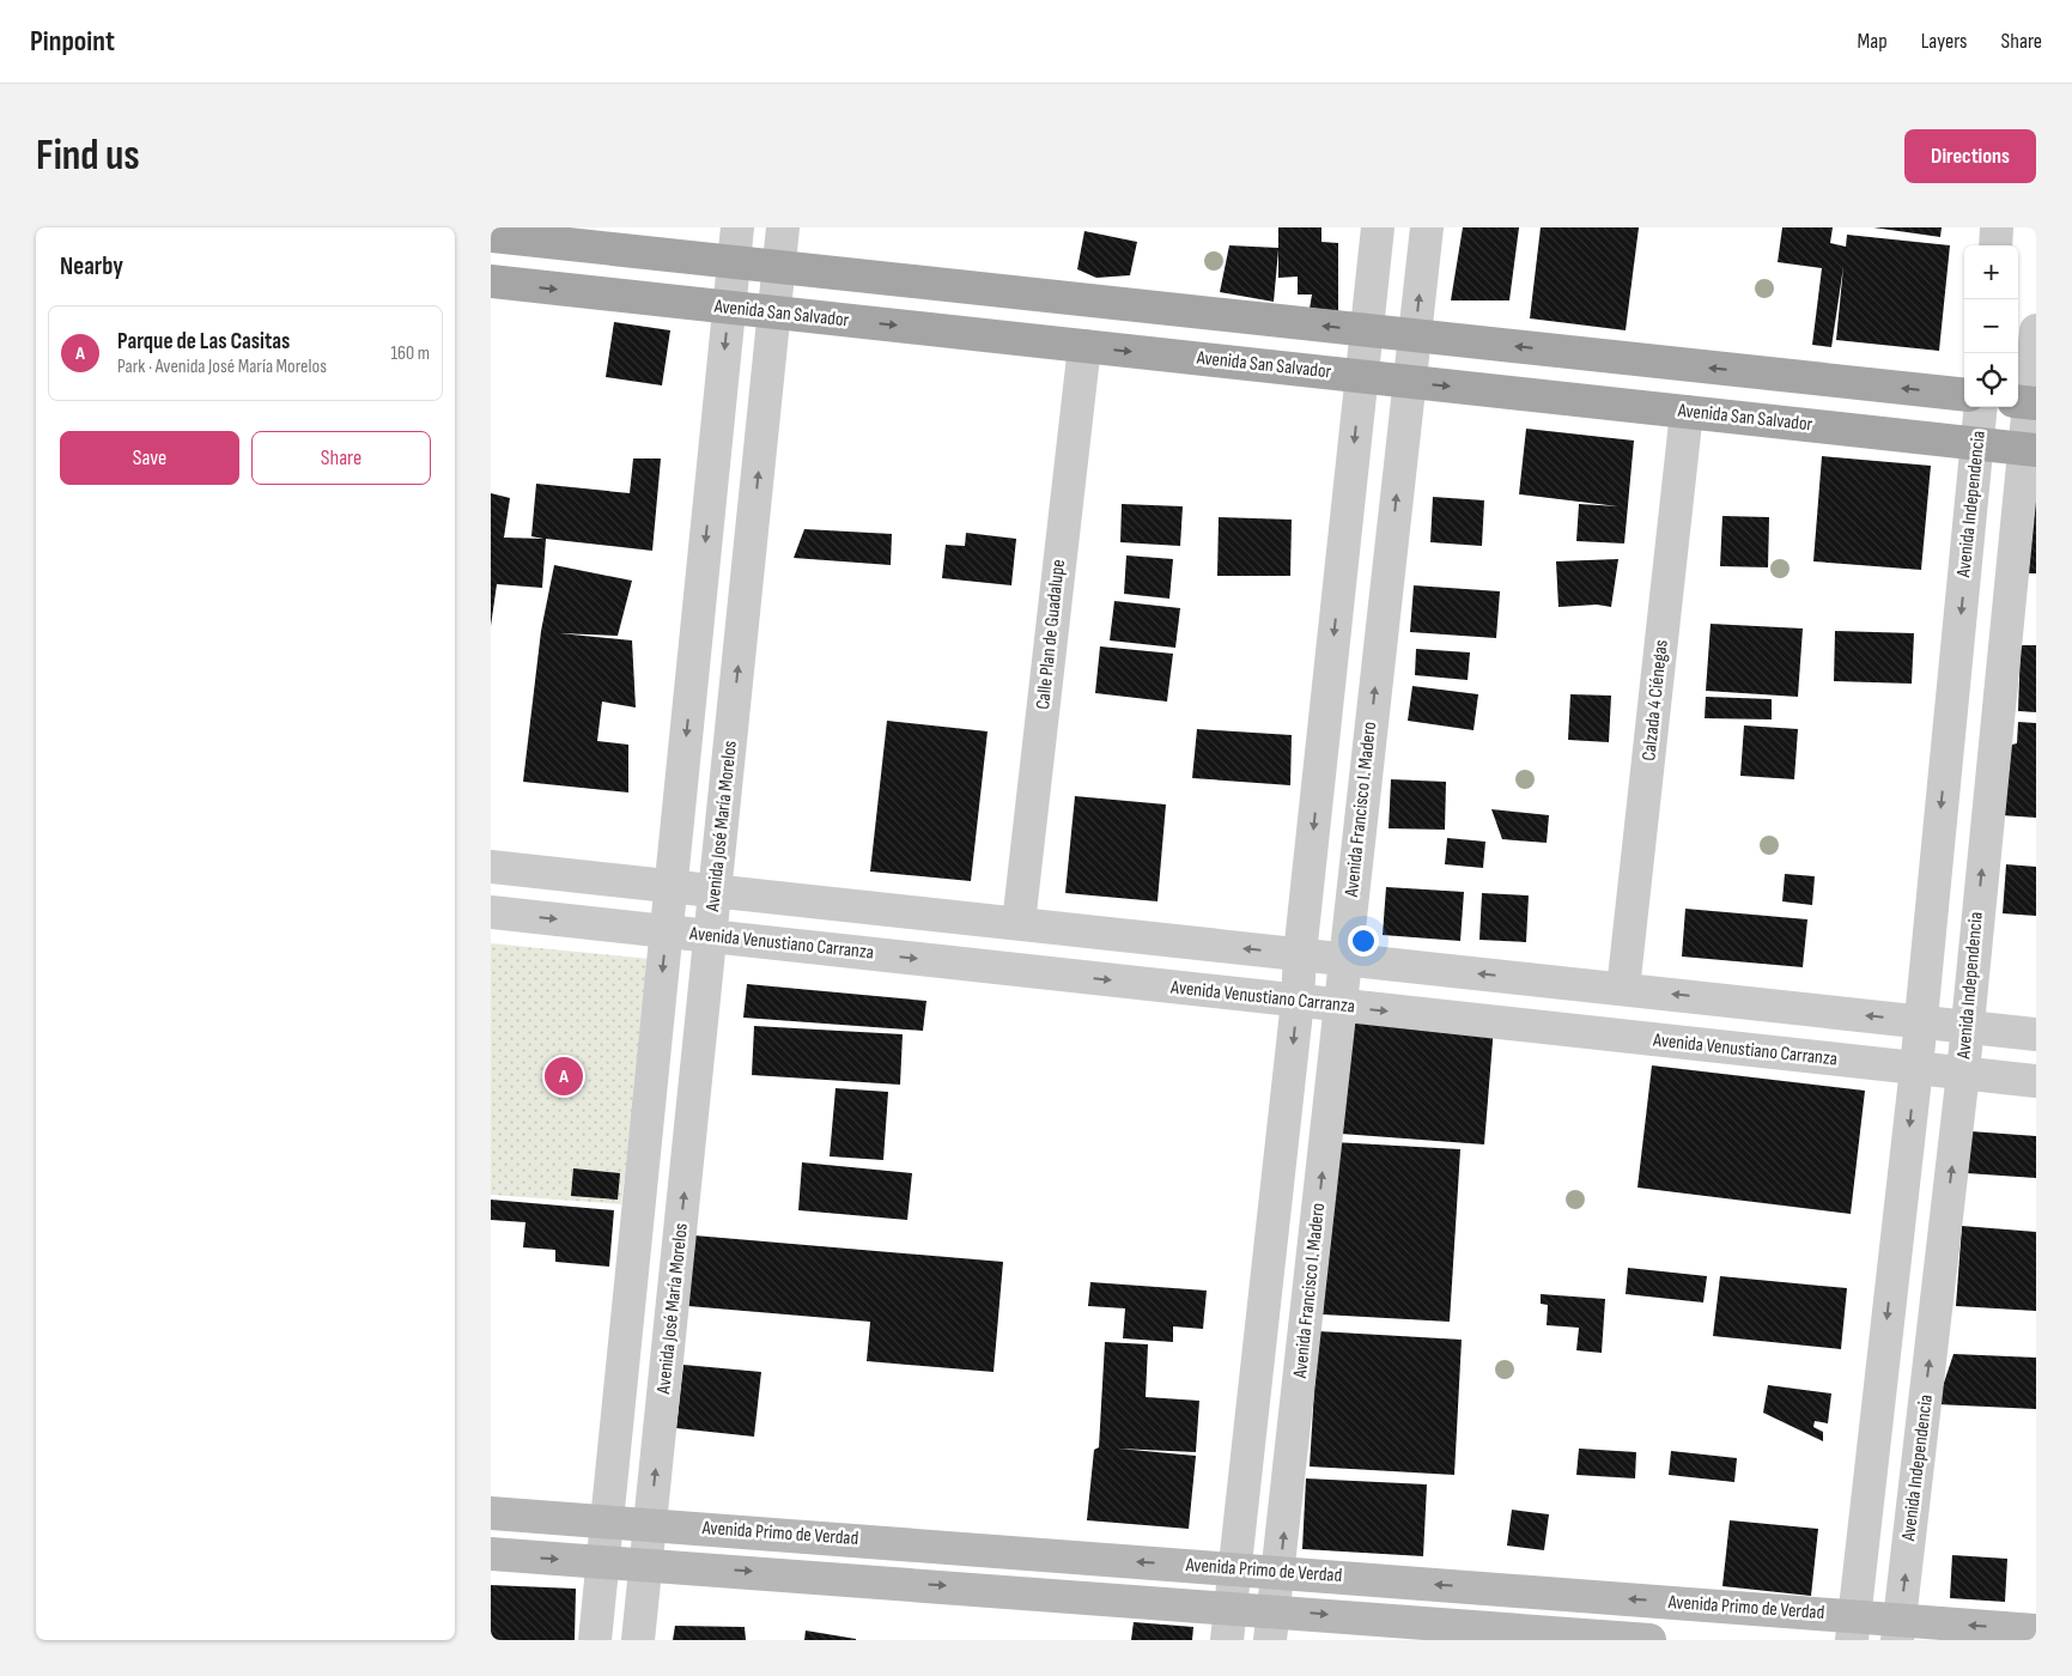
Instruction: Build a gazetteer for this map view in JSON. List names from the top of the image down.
{
  "streets": {
    "main road": ["Avenida San Salvador", "Avenida Primo de Verdad"],
    "street": [
      "Avenida Independencia",
      "Calle Plan de Guadalupe",
      "Calzada 4 Ciénegas",
      "Avenida Francisco I. Madero",
      "Avenida José María Morelos",
      "Avenida Venustiano Carranza"
    ]
  },
  "crossings": [
    ["Avenida San Salvador", "Avenida Independencia"],
    ["Avenida San Salvador", "Calle Plan de Guadalupe"],
    ["Avenida San Salvador", "Calzada 4 Ciénegas"],
    ["Avenida San Salvador", "Avenida Francisco I. Madero"],
    ["Avenida San Salvador", "Avenida José María Morelos"],
    ["Avenida Independencia", "Avenida Venustiano Carranza"],
    ["Avenida Independencia", "Avenida Primo de Verdad"],
    ["Avenida Francisco I. Madero", "Avenida Venustiano Carranza"],
    ["Avenida Francisco I. Madero", "Avenida Primo de Verdad"],
    ["Avenida José María Morelos", "Avenida Venustiano Carranza"],
    ["Avenida José María Morelos", "Avenida Primo de Verdad"]
  ],
  "page": {
    "header": "Pinpoint",
    "nav": ["Map", "Layers", "Share"],
    "buttons": [
      "Directions",
      ["Save", "Share"]
    ],
    "title": "Find us",
    "heading": "Nearby",
    "map_buttons": ["+", "−"],
    "list": [
      {
        "mark": "A",
        "name": "Parque de Las Casitas",
        "note": "Park · Avenida José María Morelos",
        "value": "160 m"
      }
    ],
    "pins": "A"
  }
}
